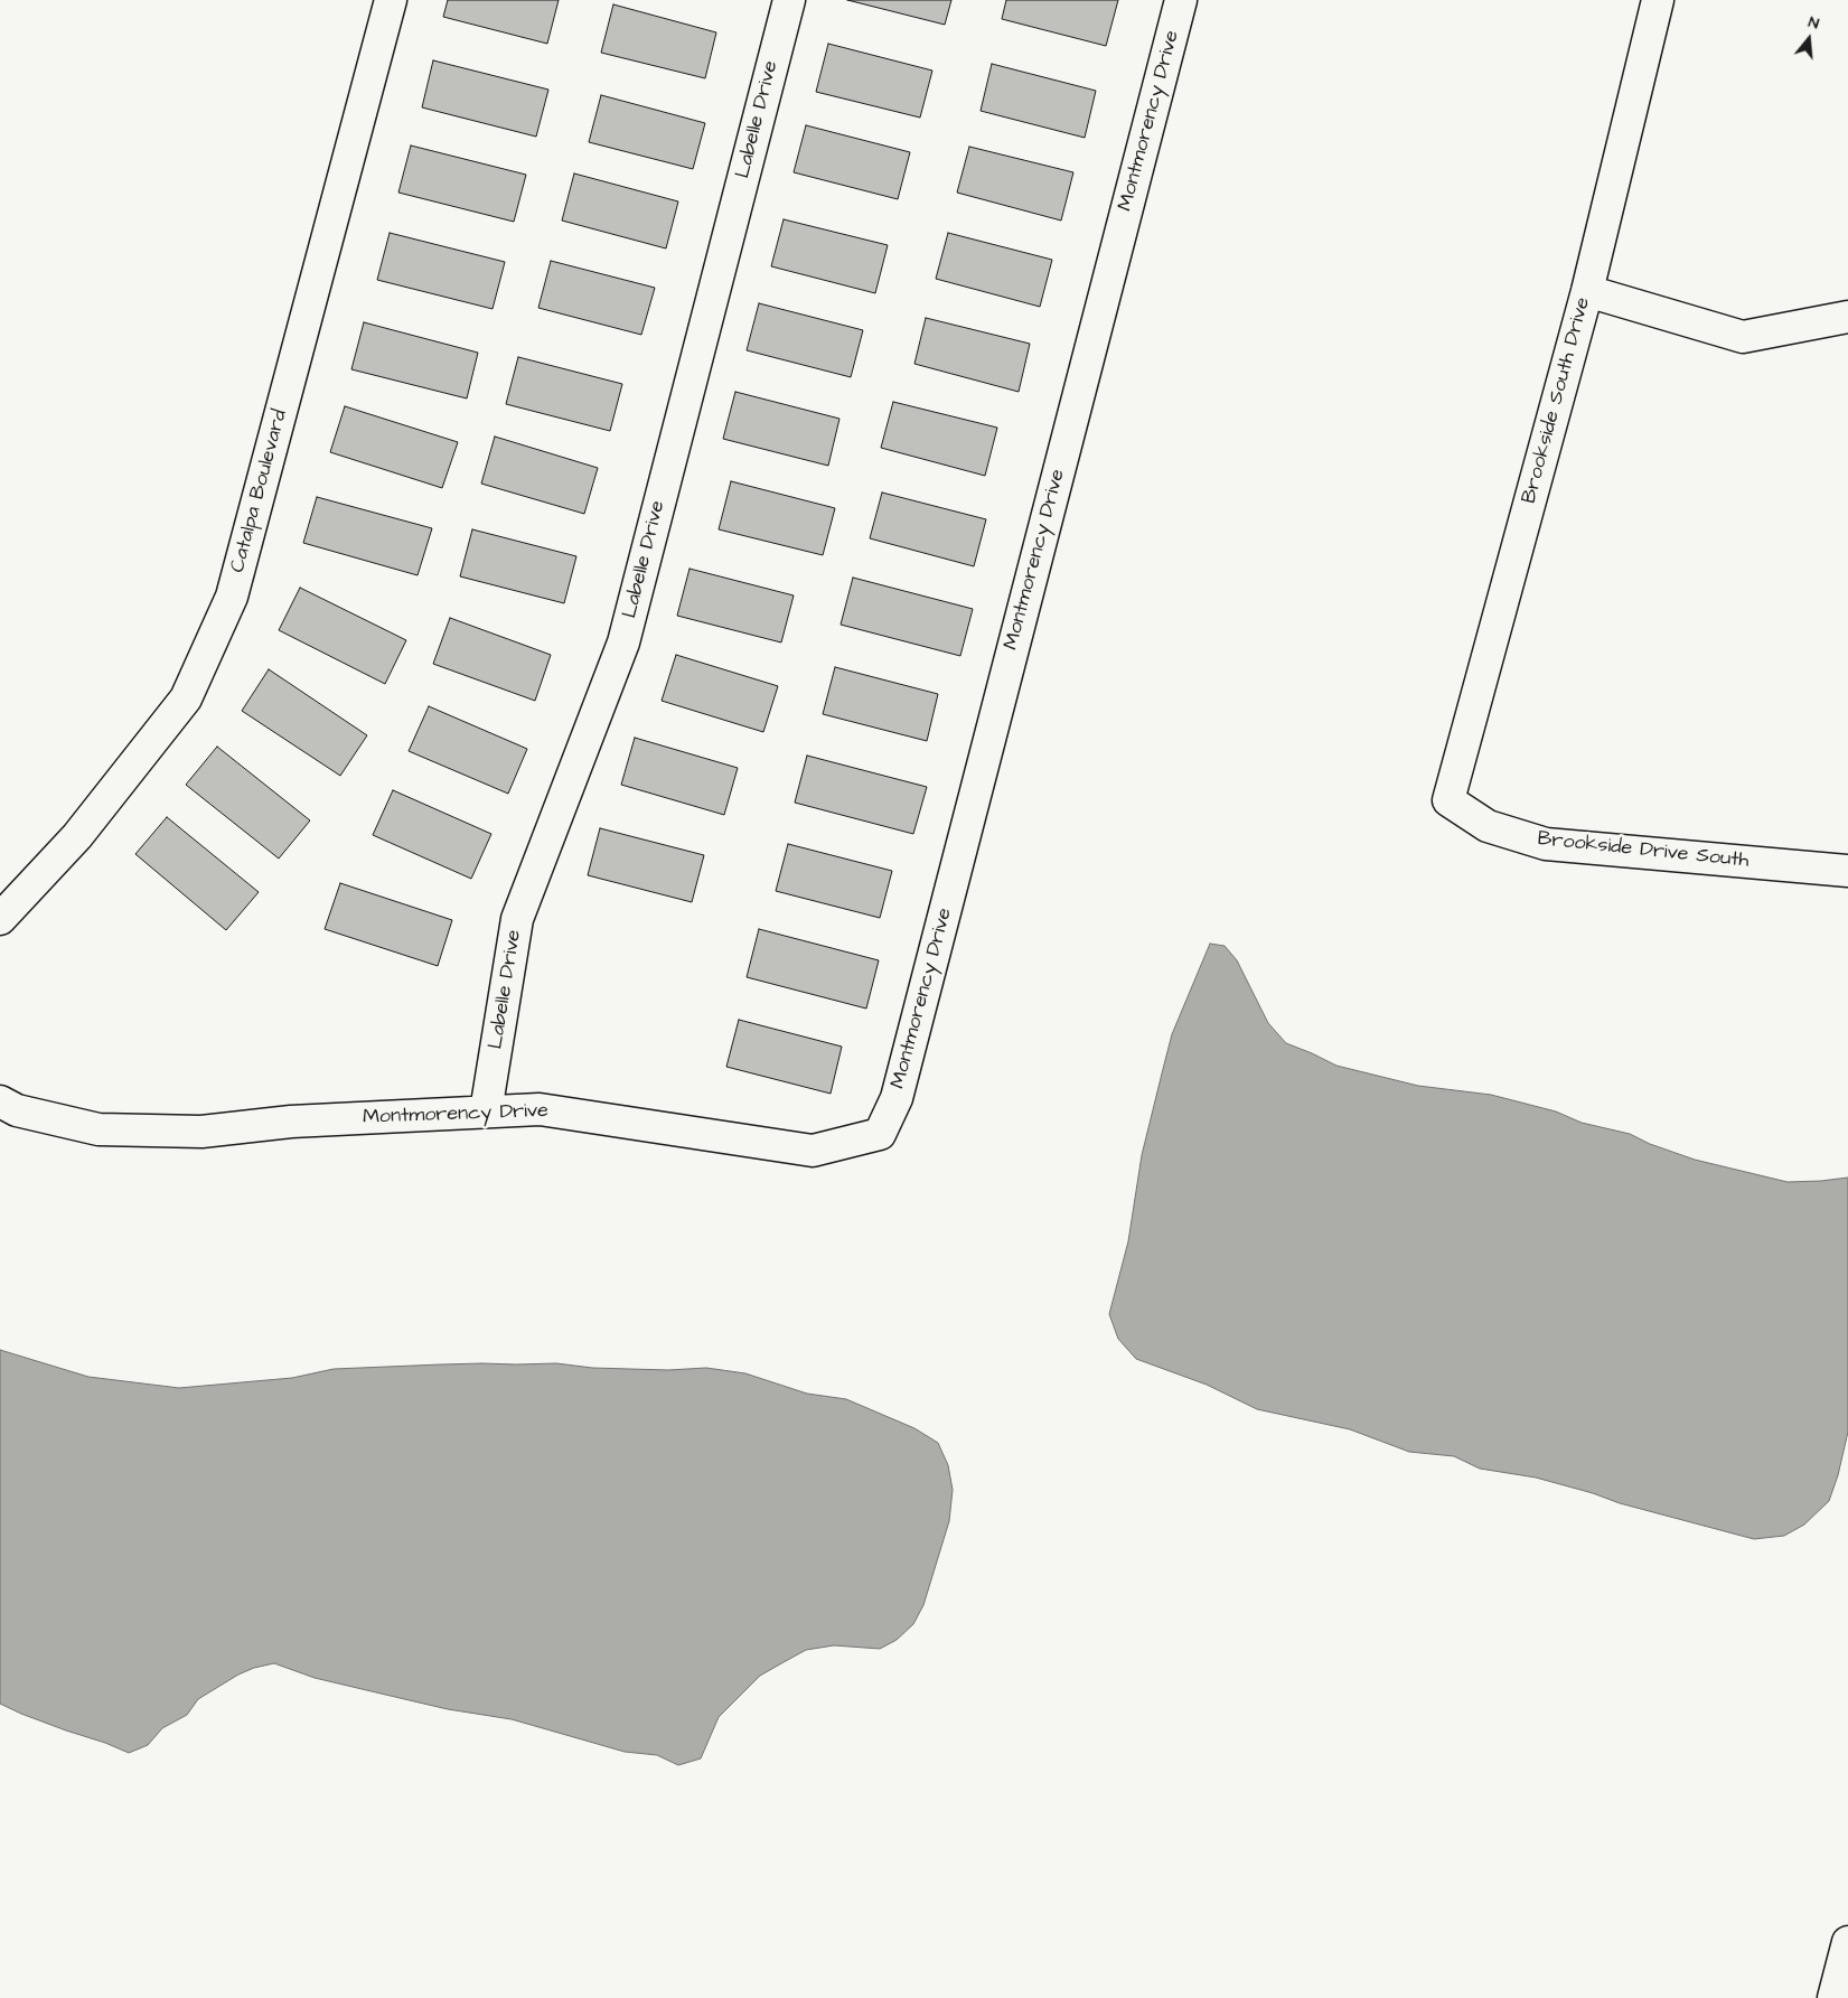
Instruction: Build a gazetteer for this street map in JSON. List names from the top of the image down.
{
  "streets": {
    "street": [
      "Labelle Drive",
      "Montmorency Drive",
      "Brookside South Drive",
      "Catalpa Boulevard",
      "Brookside Drive South"
    ]
  },
  "crossings": [
    ["Labelle Drive", "Montmorency Drive"],
    ["Brookside South Drive", "Brookside Drive South"]
  ],
  "north": "top"
}
